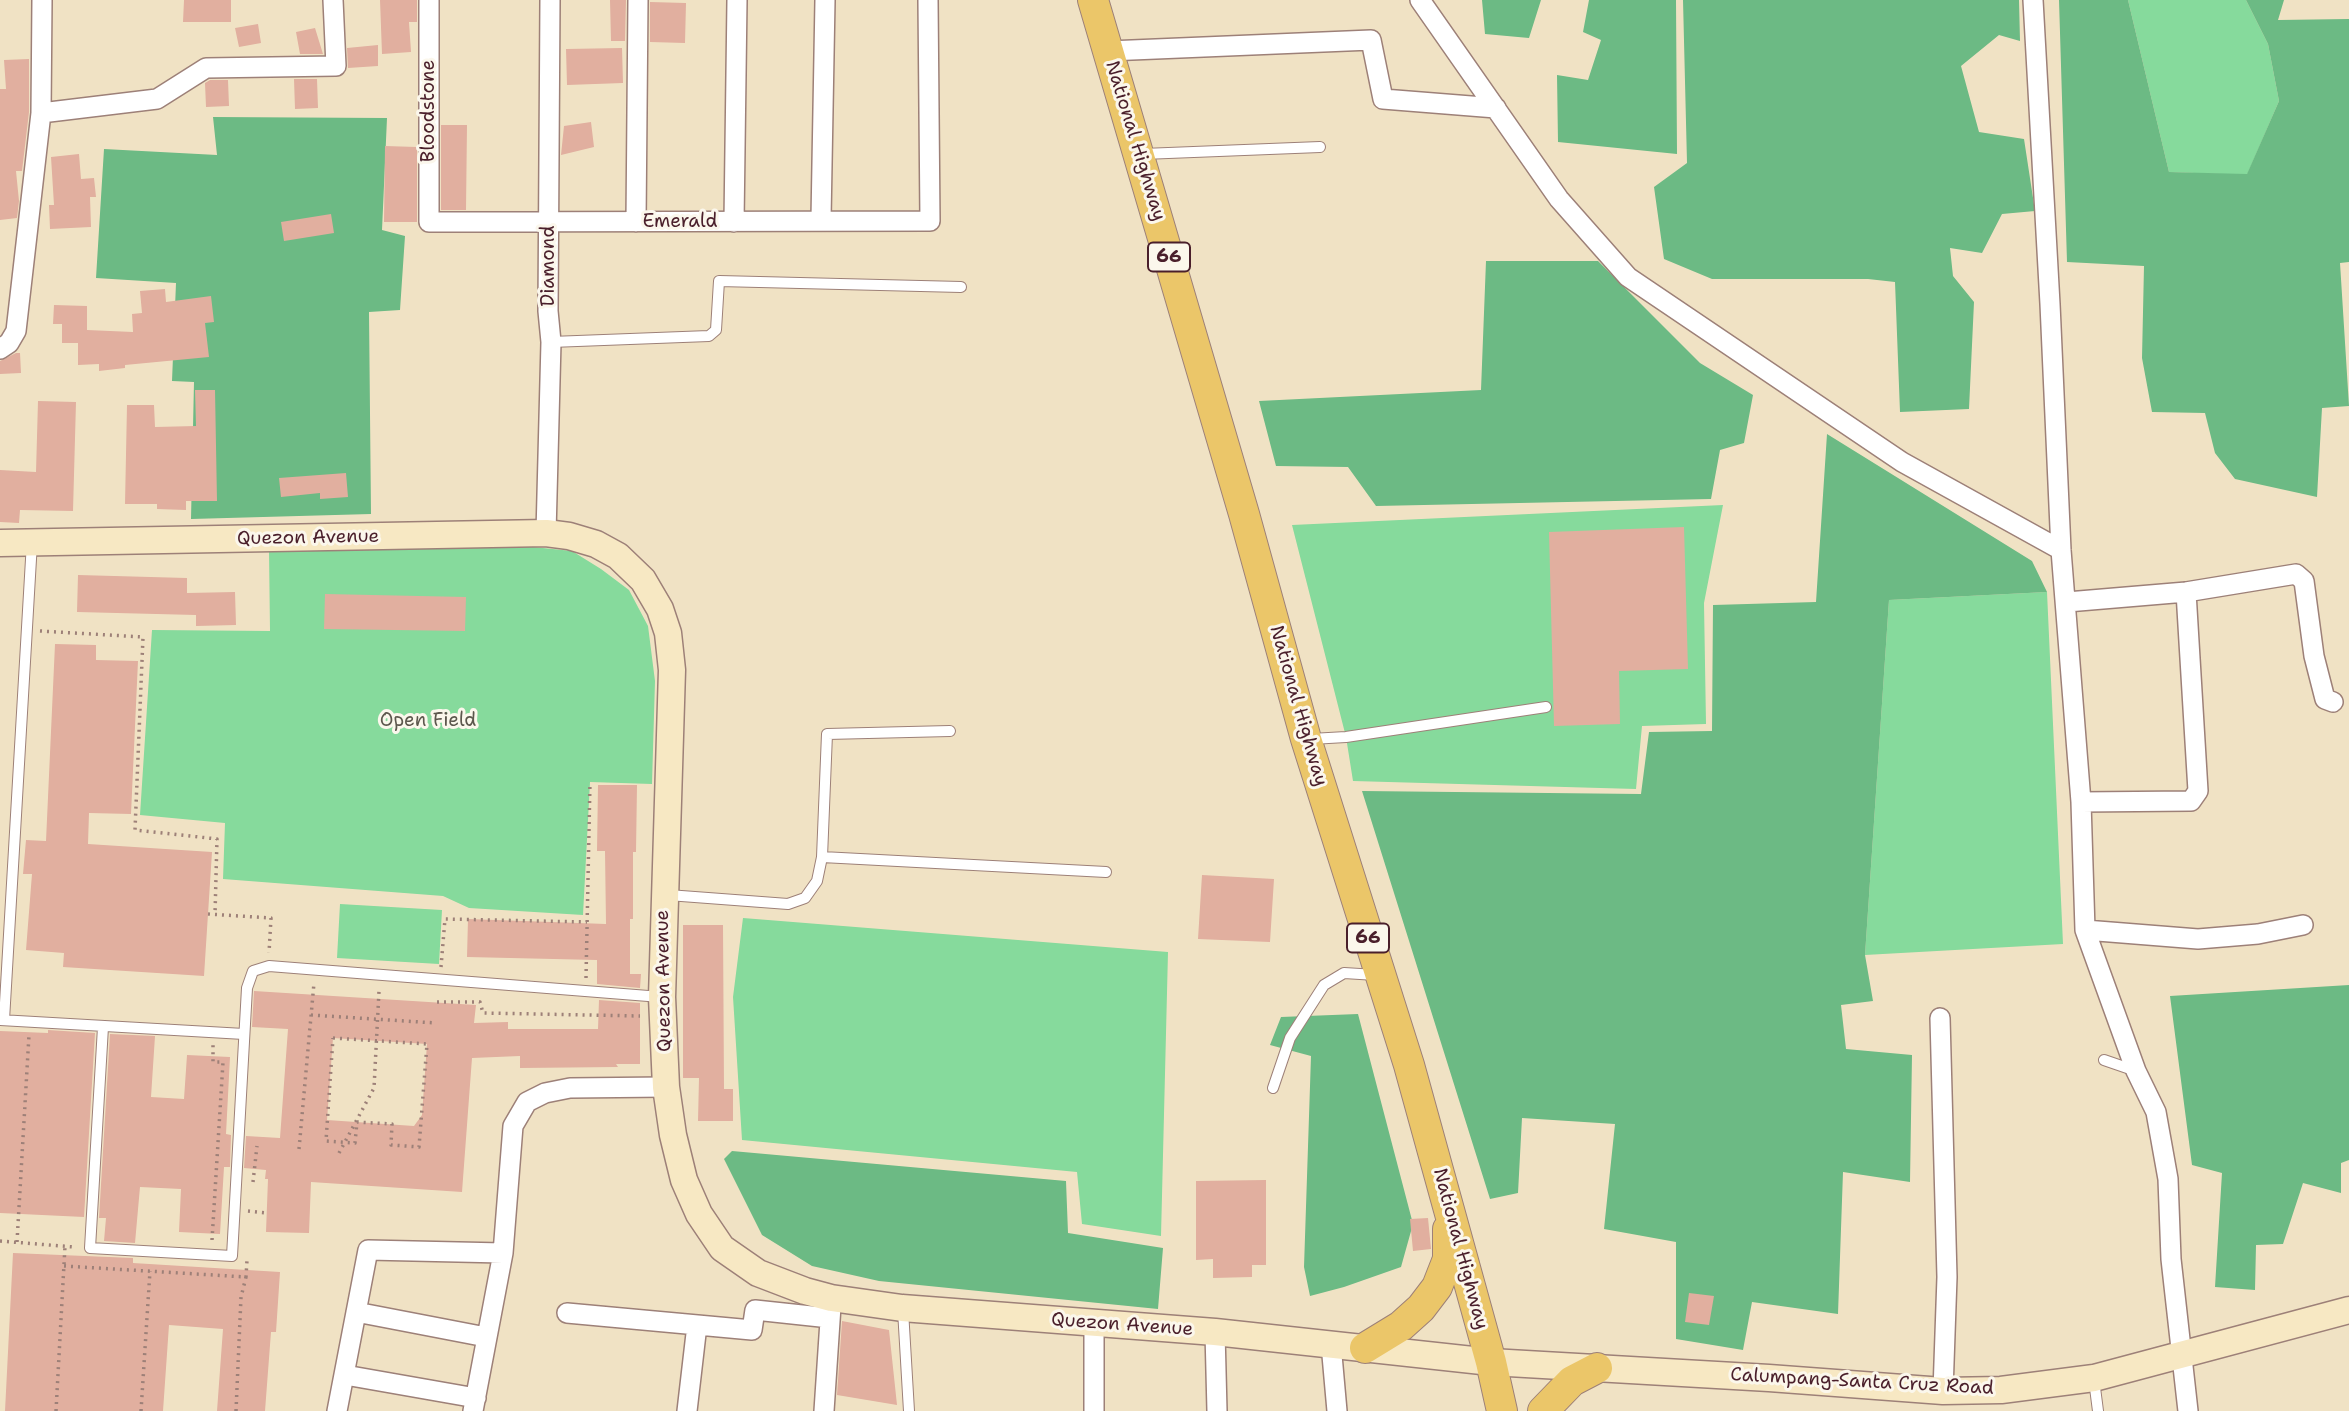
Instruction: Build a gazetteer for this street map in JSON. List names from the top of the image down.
{
  "streets": {
    "main road": [
      "National Highway",
      "66",
      "Quezon Avenue",
      "Calumpang-Santa Cruz Road"
    ],
    "street": ["Bloodstone", "Emerald", "Diamond"]
  },
  "crossings": [
    ["Bloodstone", "Emerald"],
    ["National Highway", "Quezon Avenue"],
    ["National Highway", "Calumpang-Santa Cruz Road"],
    ["Emerald", "Diamond"],
    ["Diamond", "Quezon Avenue"],
    ["Quezon Avenue", "Calumpang-Santa Cruz Road"]
  ],
  "parks": ["Open Field"]
}
